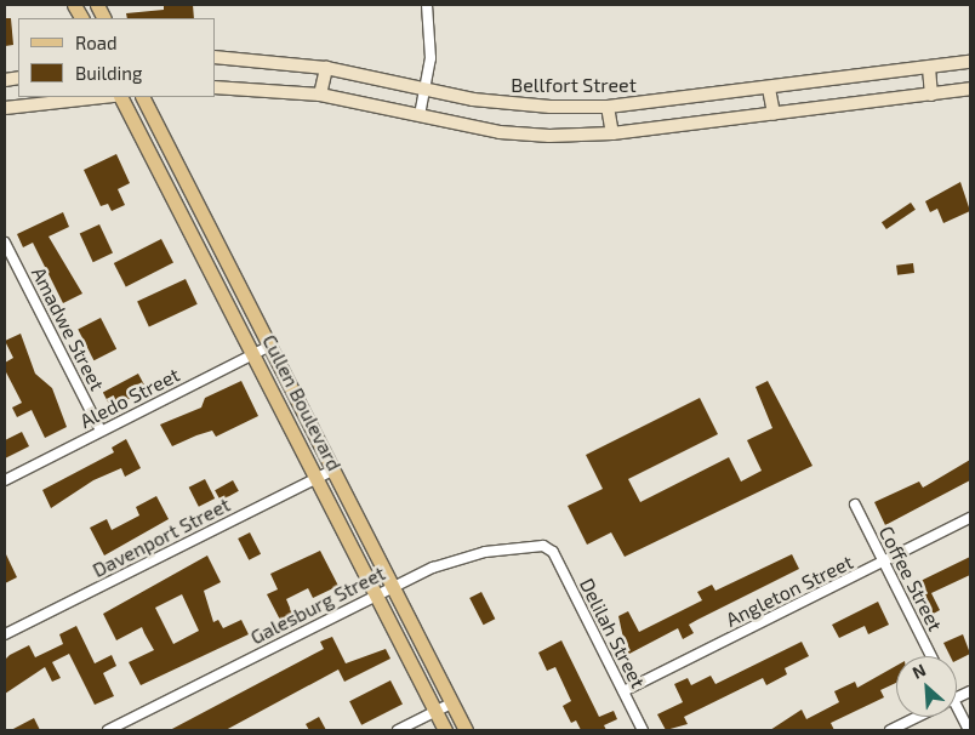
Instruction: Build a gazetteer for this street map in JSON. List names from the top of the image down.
{
  "streets": {
    "main road": ["Bellfort Street", "Cullen Boulevard"],
    "street": [
      "Amadwe Street",
      "Aledo Street",
      "Davenport Street",
      "Coffee Street",
      "Angleton Street",
      "Galesburg Street",
      "Delilah Street"
    ]
  },
  "crossings": [
    ["Amadwe Street", "Aledo Street"],
    ["Aledo Street", "Cullen Boulevard"],
    ["Cullen Boulevard", "Davenport Street"],
    ["Cullen Boulevard", "Galesburg Street"],
    ["Coffee Street", "Angleton Street"],
    ["Angleton Street", "Delilah Street"],
    ["Galesburg Street", "Delilah Street"]
  ],
  "legend": ["Road", "Building"],
  "north": "top left"
}
